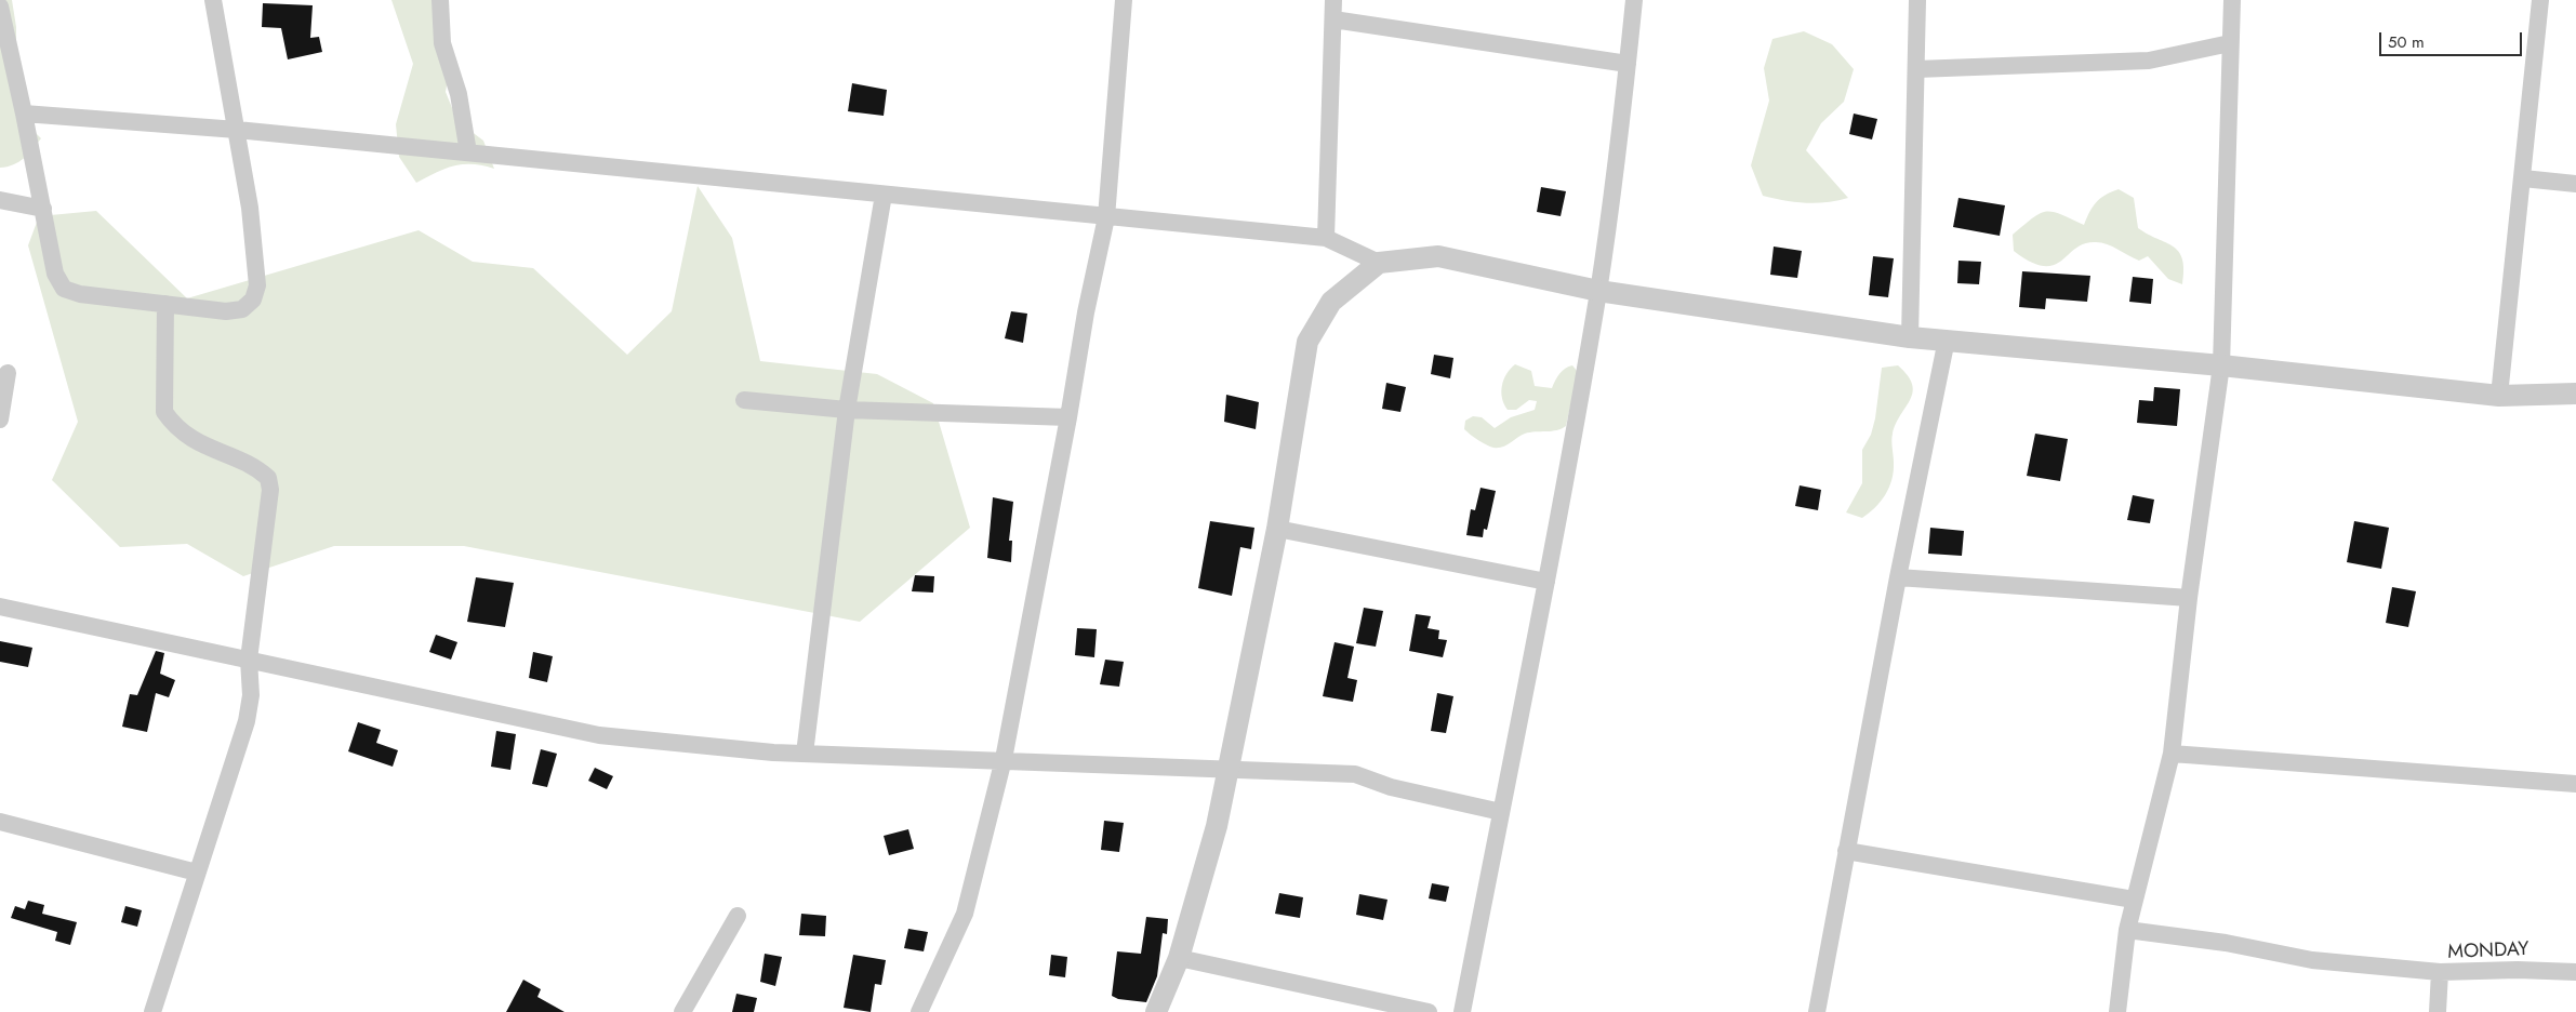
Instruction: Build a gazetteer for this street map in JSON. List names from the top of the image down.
{
  "streets": {
    "street": ["MONDAY"]
  },
  "scale_bar": "50 m"
}
